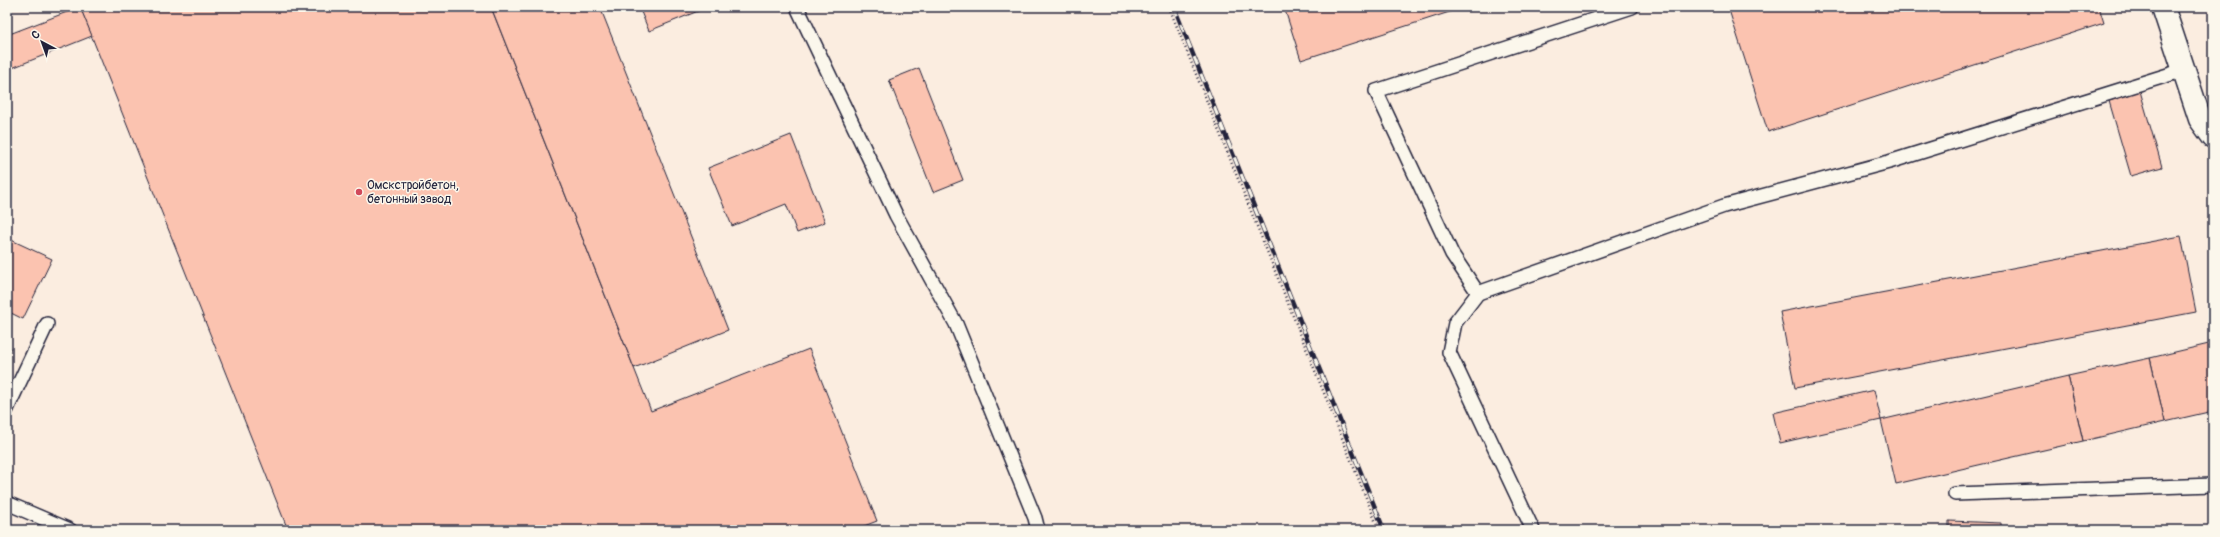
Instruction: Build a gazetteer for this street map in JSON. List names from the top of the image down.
{
  "places": ["Омскстройбетон, бетонный завод"],
  "north": "top left"
}
